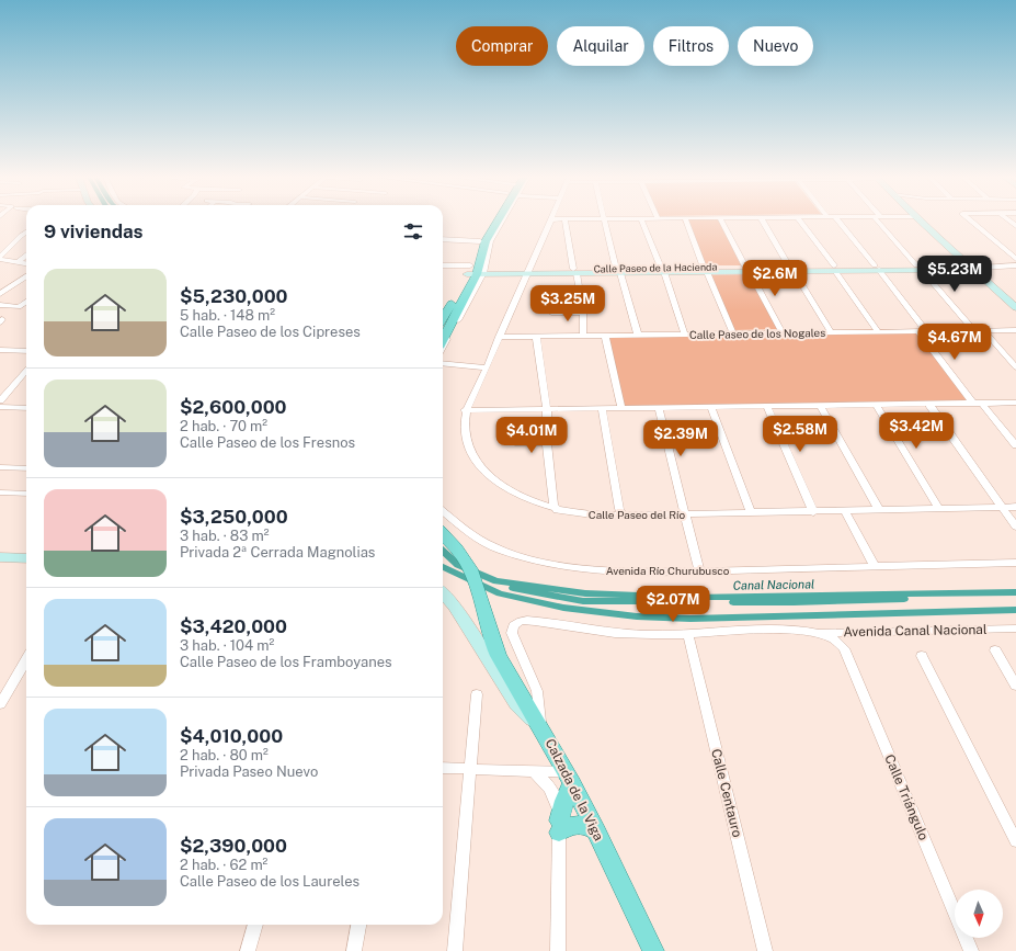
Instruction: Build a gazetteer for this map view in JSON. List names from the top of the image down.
{
  "streets": {
    "main road": ["Calzada de la Viga"],
    "street": [
      "Calle Paseo de la Hacienda",
      "Calle Paseo de los Nogales",
      "Calle Paseo del Río",
      "Avenida Río Churubusco",
      "Avenida Canal Nacional",
      "Calle Centauro",
      "Calle Triángulo"
    ]
  },
  "crossings": [
    ["Calle Paseo de la Hacienda", "Calle Paseo del Río"],
    ["Calle Paseo de los Nogales", "Calle Paseo del Río"],
    ["Avenida Canal Nacional", "Calle Triángulo"]
  ],
  "water": ["Canal Nacional"],
  "north": "bottom",
  "page": {
    "chip": [
      "Comprar",
      "Alquilar",
      "Filtros",
      "Nuevo"
    ],
    "heading": "9 viviendas",
    "price": [
      "$5.23M",
      "$2.6M",
      "$3.25M",
      "$4.67M",
      "$3.42M",
      "$2.58M",
      "$4.01M",
      "$2.39M",
      "$2.07M"
    ],
    "list": [
      {
        "name": "$5,230,000",
        "note": "5 hab. · 148 m² · Calle Paseo de los Cipreses"
      },
      {
        "name": "$2,600,000",
        "note": "2 hab. · 70 m² · Calle Paseo de los Fresnos"
      },
      {
        "name": "$3,250,000",
        "note": "3 hab. · 83 m² · Privada 2ª Cerrada Magnolias"
      },
      {
        "name": "$3,420,000",
        "note": "3 hab. · 104 m² · Calle Paseo de los Framboyanes"
      },
      {
        "name": "$4,010,000",
        "note": "2 hab. · 80 m² · Privada Paseo Nuevo"
      },
      {
        "name": "$2,390,000",
        "note": "2 hab. · 62 m² · Calle Paseo de los Laureles"
      }
    ]
  }
}
